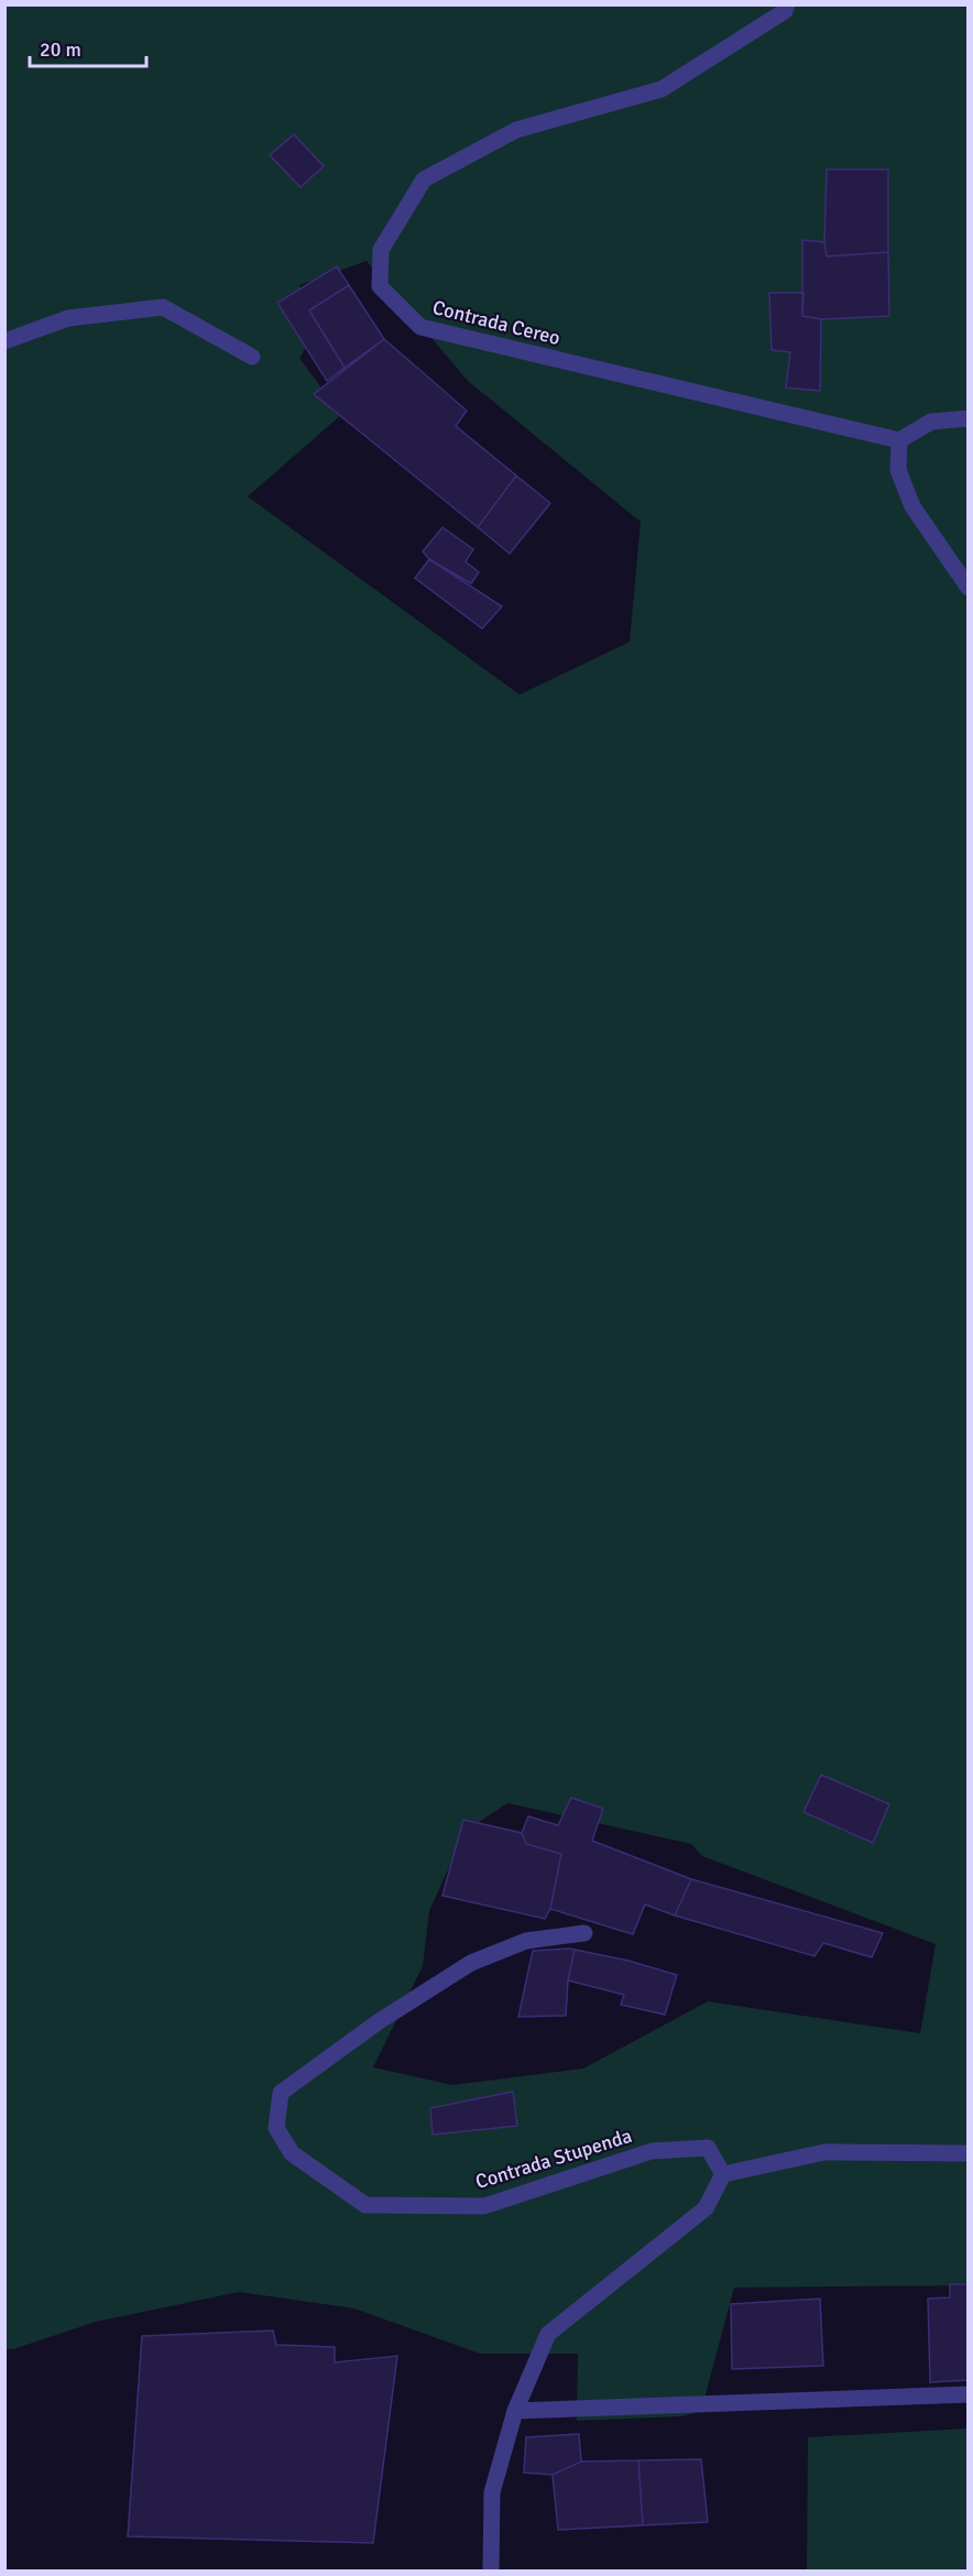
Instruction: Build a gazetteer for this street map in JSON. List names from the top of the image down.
{
  "streets": {
    "street": ["Contrada Cereo", "Contrada Stupenda"]
  },
  "scale_bar": "20 m"
}
